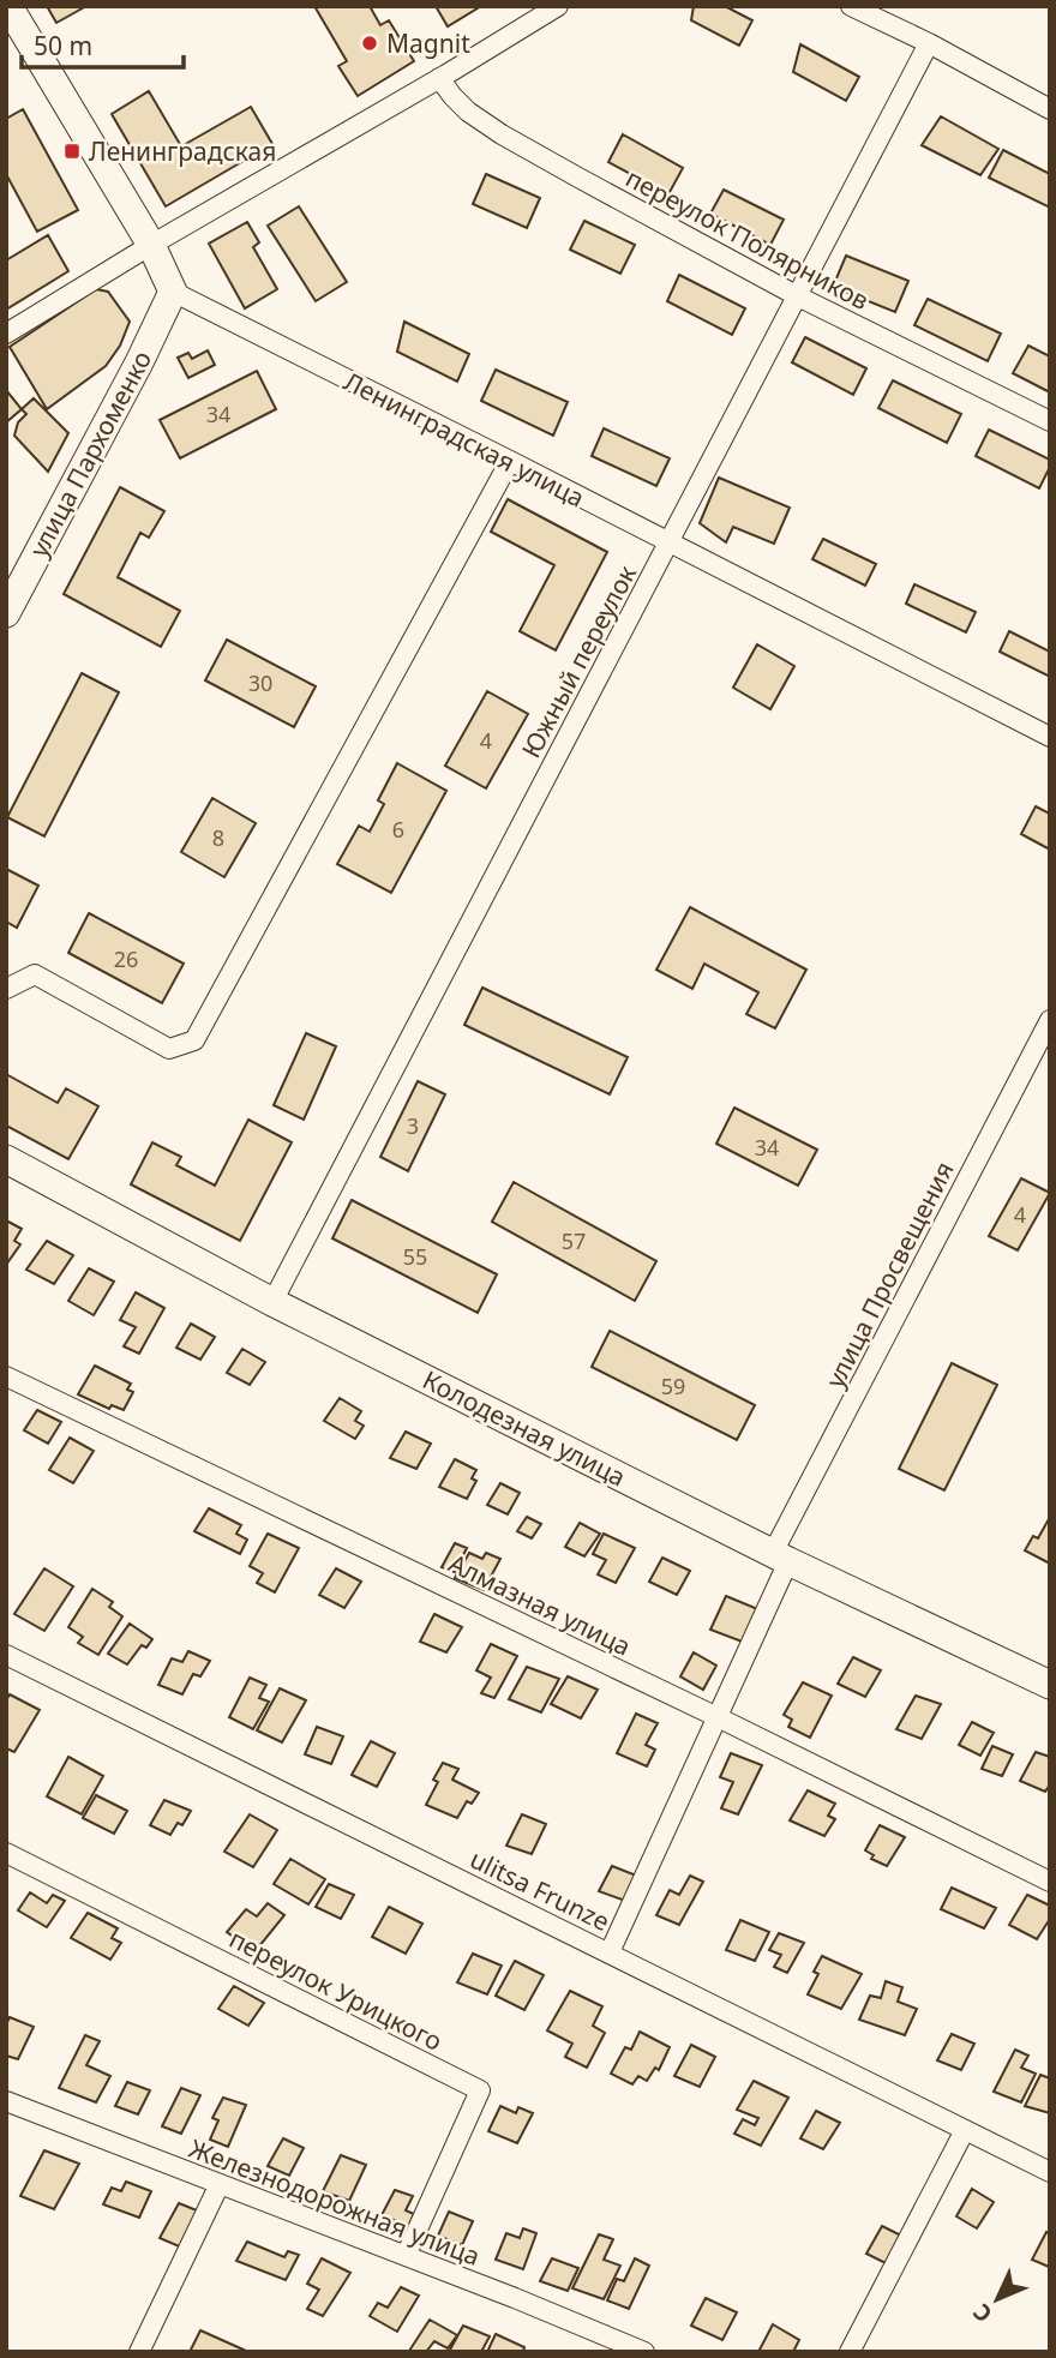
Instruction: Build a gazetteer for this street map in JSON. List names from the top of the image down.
{
  "streets": {
    "main road": ["улица Пархоменко", "Колодезная улица"],
    "street": [
      "переулок Полярников",
      "Ленинградская улица",
      "Южный переулок",
      "улица Просвещения",
      "Алмазная улица",
      "ulitsa Frunze",
      "переулок Урицкого",
      "Железнодорожная улица"
    ]
  },
  "crossings": [
    ["переулок Полярников", "Южный переулок"],
    ["Ленинградская улица", "улица Пархоменко"],
    ["Ленинградская улица", "Южный переулок"],
    ["Южный переулок", "Колодезная улица"],
    ["улица Просвещения", "Колодезная улица"],
    ["улица Просвещения", "Алмазная улица"],
    ["улица Просвещения", "ulitsa Frunze"],
    ["переулок Урицкого", "Железнодорожная улица"]
  ],
  "places": {
    "other": ["Magnit"],
    "transit": ["Ленинградская"]
  },
  "house_numbers": [
    "34",
    "30",
    "4",
    "6",
    "8",
    "26",
    "3",
    "34",
    "4",
    "57",
    "55",
    "59"
  ],
  "scale_bar": "50 m",
  "north": "bottom left"
}
